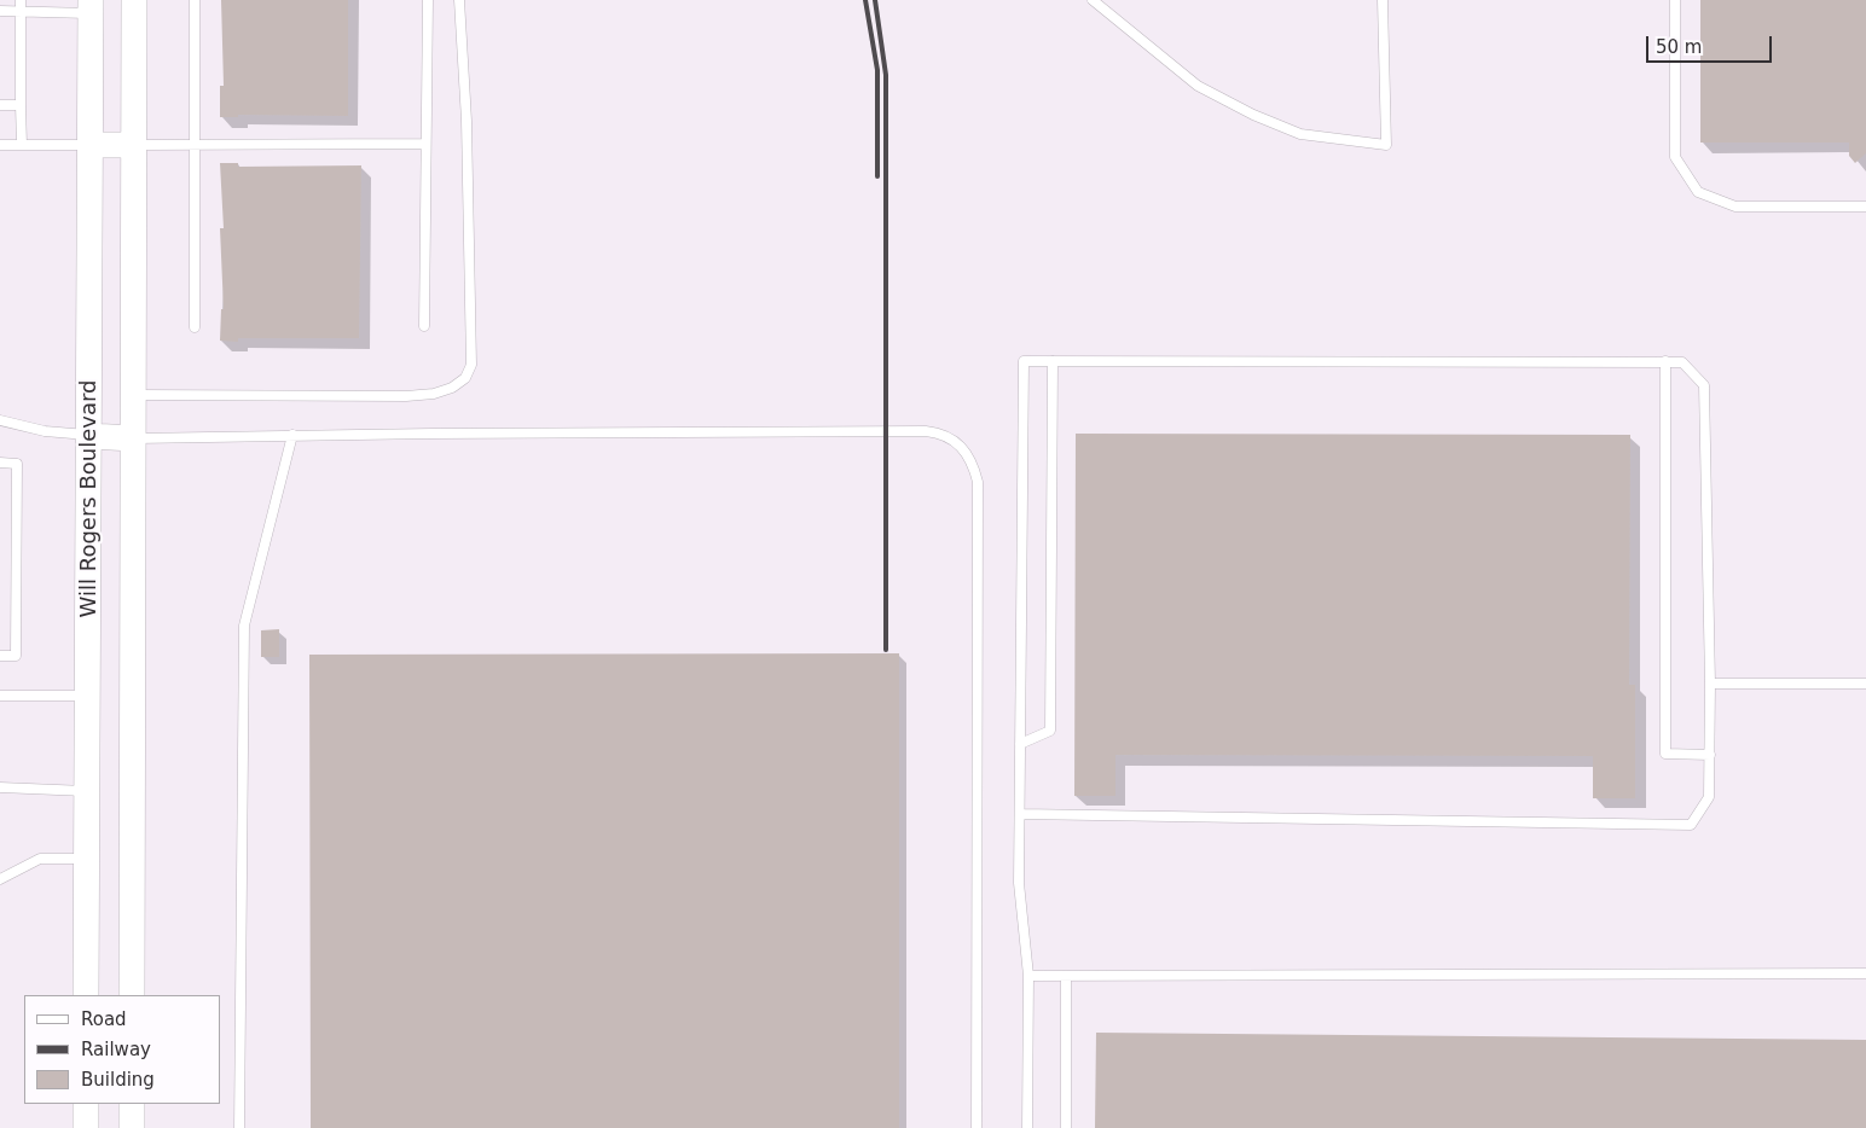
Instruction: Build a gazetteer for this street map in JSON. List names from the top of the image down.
{
  "streets": {
    "main road": ["Will Rogers Boulevard"]
  },
  "legend": ["Road", "Railway", "Building"],
  "scale_bar": "50 m"
}
